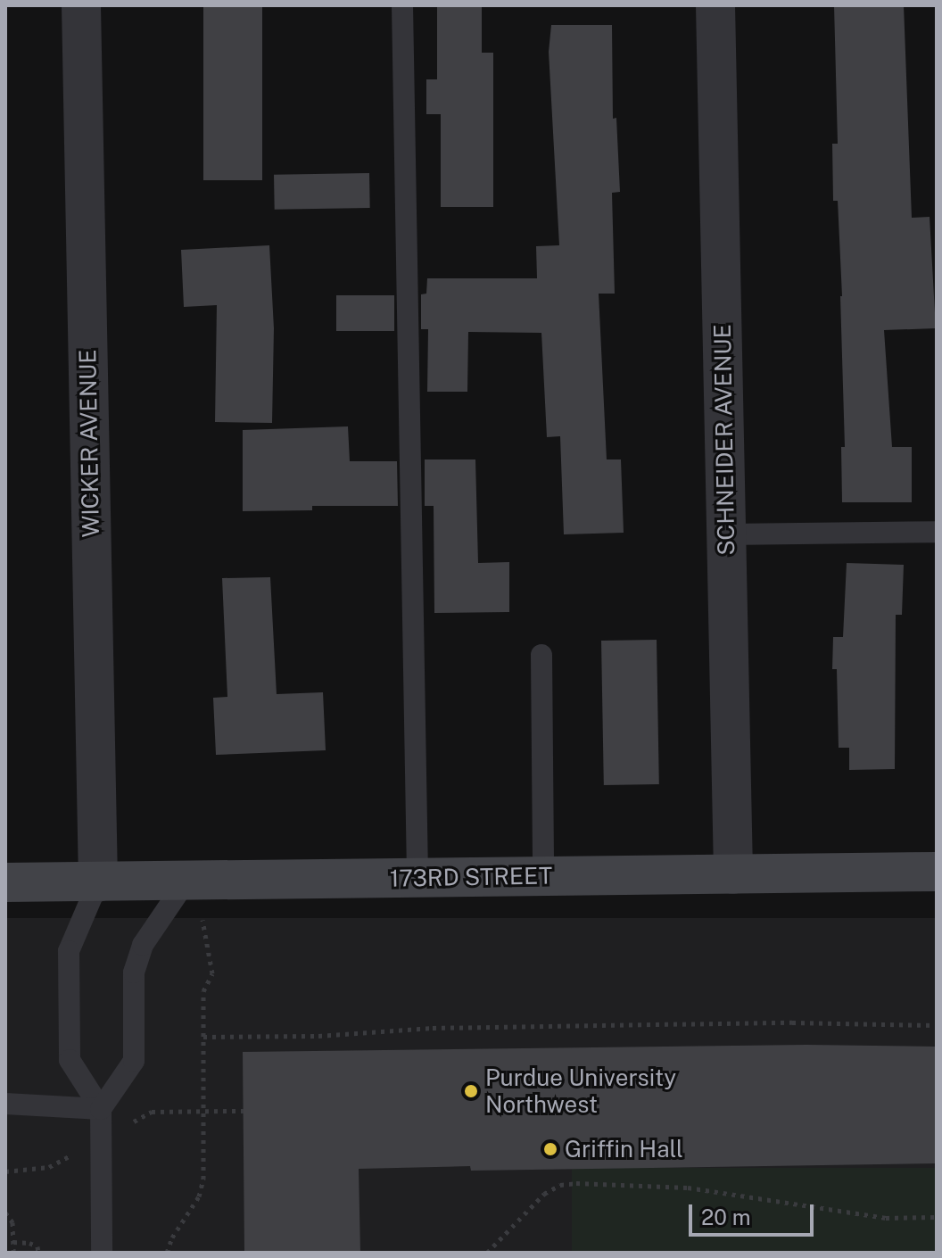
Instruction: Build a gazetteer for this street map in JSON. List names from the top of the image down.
{
  "streets": {
    "street": ["SCHNEIDER AVENUE", "WICKER AVENUE", "173RD STREET"]
  },
  "crossings": [
    ["SCHNEIDER AVENUE", "173RD STREET"],
    ["WICKER AVENUE", "173RD STREET"]
  ],
  "places": ["Purdue University Northwest", "Griffin Hall"],
  "scale_bar": "20 m"
}
